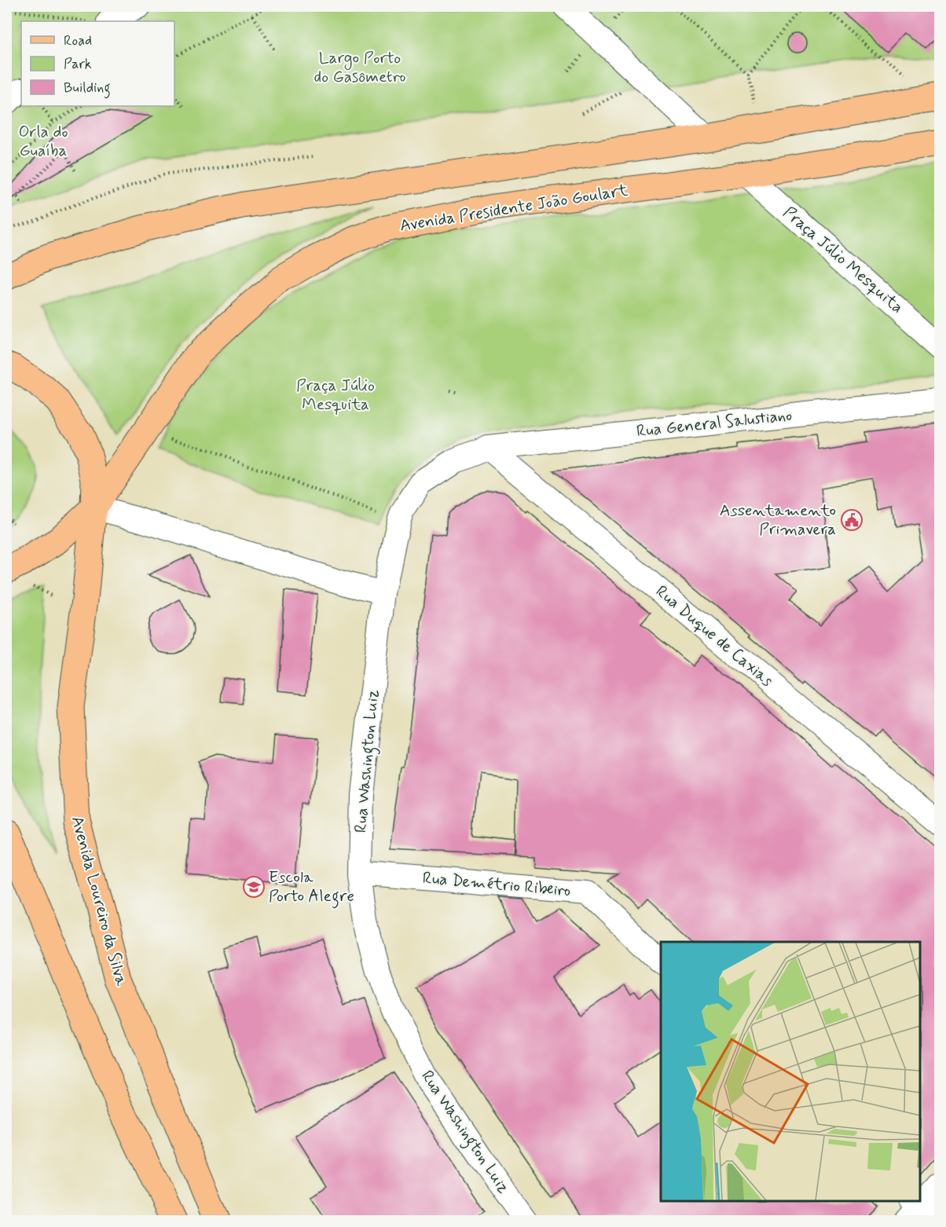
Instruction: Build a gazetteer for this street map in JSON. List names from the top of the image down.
{
  "streets": {
    "main road": ["Avenida Presidente João Goulart", "Avenida Loureiro da Silva"],
    "street": [
      "Praça Júlio Mesquita",
      "Rua General Salustiano",
      "Rua Duque de Caxias",
      "Rua Washington Luiz",
      "Rua Demétrio Ribeiro"
    ]
  },
  "crossings": [
    ["Avenida Presidente João Goulart", "Praça Júlio Mesquita"],
    ["Avenida Presidente João Goulart", "Avenida Loureiro da Silva"],
    ["Rua General Salustiano", "Rua Duque de Caxias"],
    ["Rua General Salustiano", "Rua Washington Luiz"],
    ["Rua Duque de Caxias", "Rua Washington Luiz"],
    ["Rua Washington Luiz", "Rua Demétrio Ribeiro"]
  ],
  "parks": ["Largo Porto do Gasômetro", "Orla do Guaíba", "Praça Júlio Mesquita"],
  "places": {
    "public building": ["Assentamento Primavera"],
    "school or university": ["Escola Porto Alegre"]
  },
  "legend": ["Road", "Park", "Building"]
}
